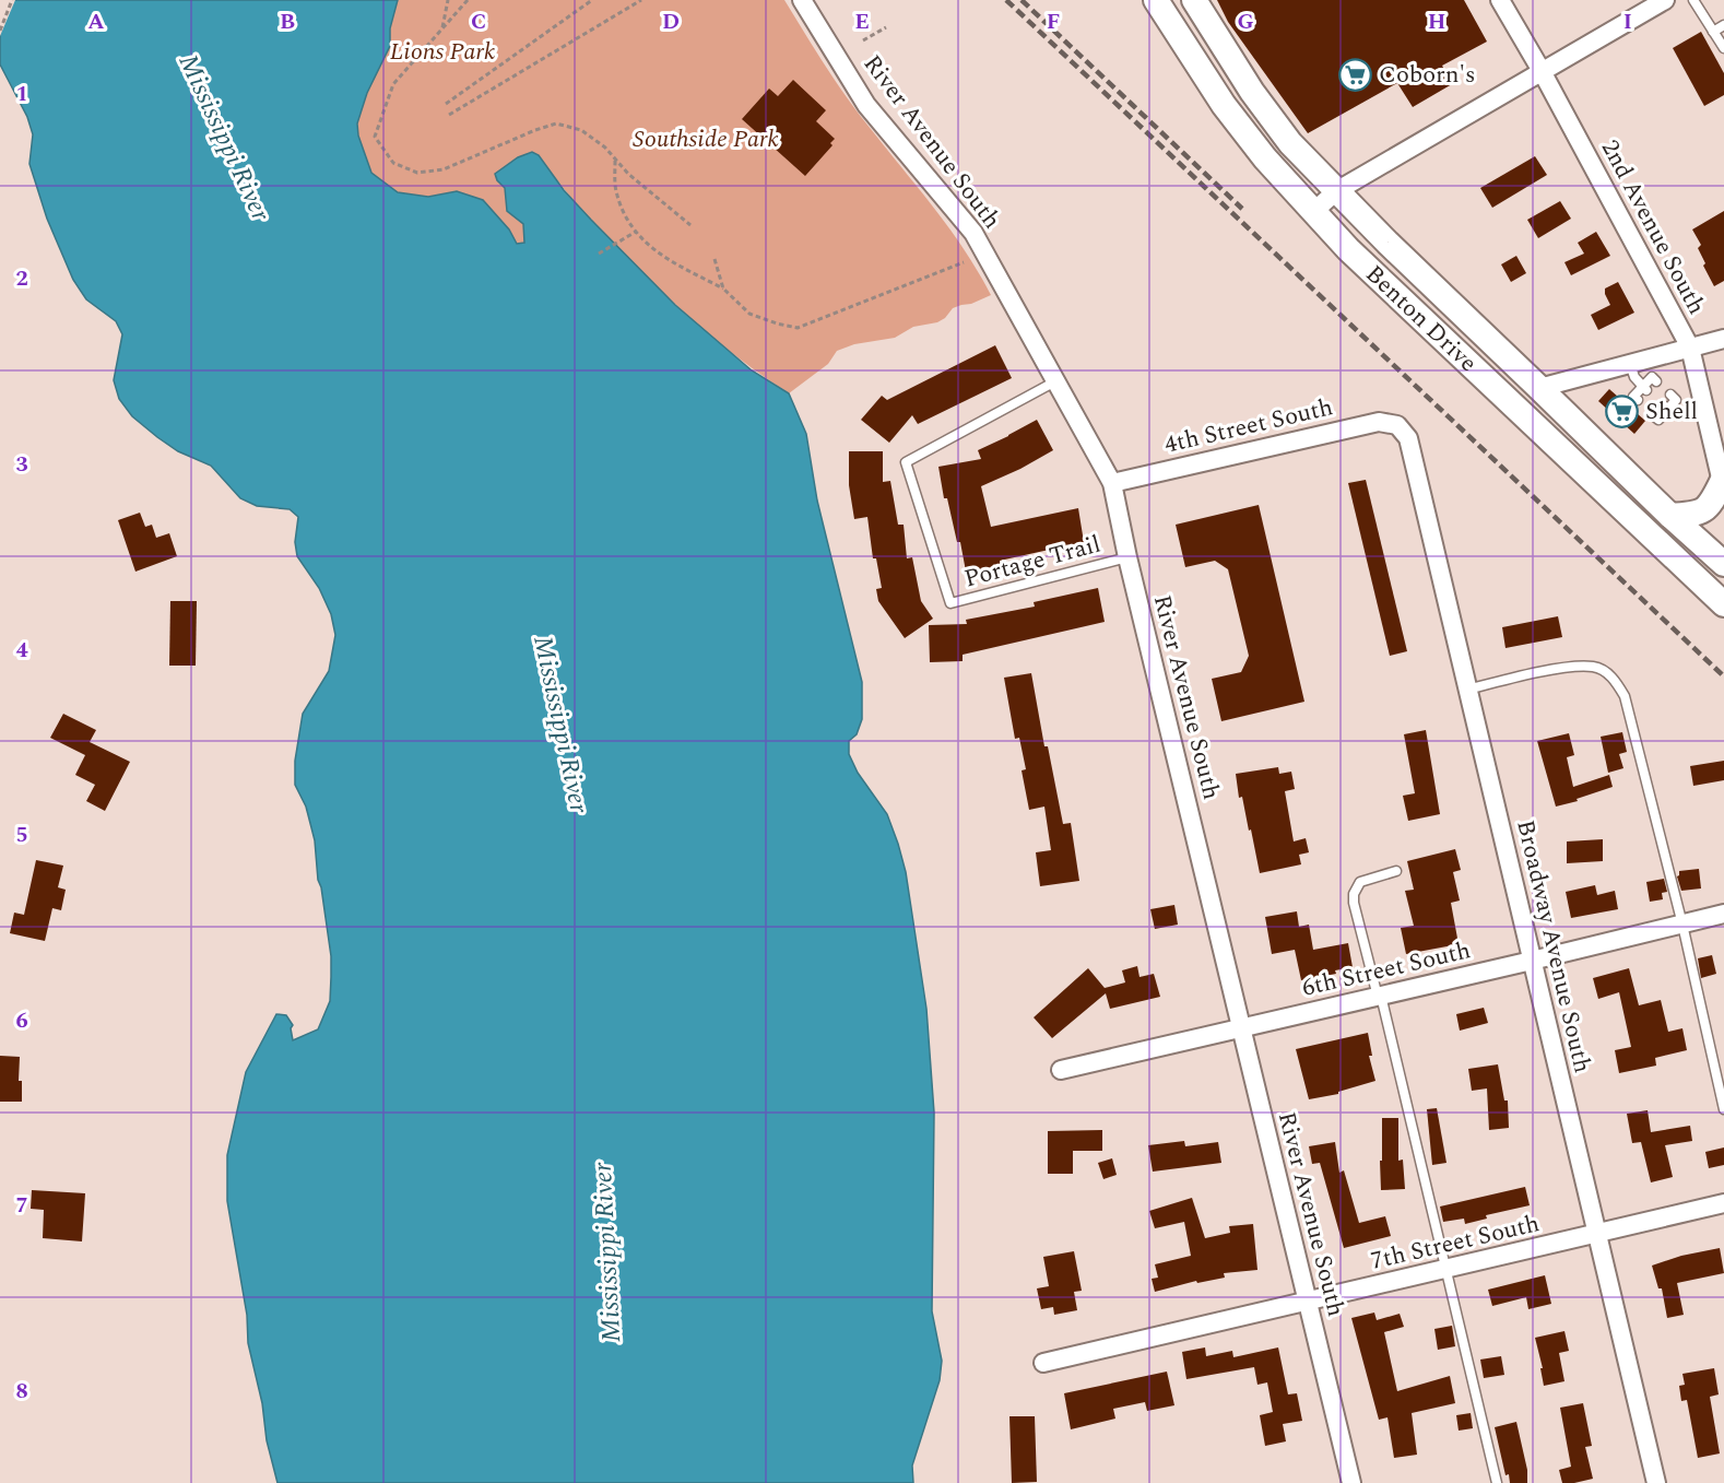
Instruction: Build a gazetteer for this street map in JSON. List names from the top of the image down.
{
  "streets": {
    "main road": ["Benton Drive"],
    "street": [
      "River Avenue South",
      "2nd Avenue South",
      "4th Street South",
      "Broadway Avenue South",
      "6th Street South",
      "7th Street South"
    ],
    "lane": ["Portage Trail"]
  },
  "crossings": [
    ["River Avenue South", "4th Street South"],
    ["River Avenue South", "Portage Trail"],
    ["River Avenue South", "6th Street South"],
    ["River Avenue South", "7th Street South"],
    ["4th Street South", "Broadway Avenue South"],
    ["Broadway Avenue South", "6th Street South"],
    ["Broadway Avenue South", "7th Street South"]
  ],
  "water": ["Mississippi River"],
  "parks": ["Lions Park", "Southside Park"],
  "places": {
    "supermarket": ["Coborn's", "Shell"]
  },
  "grid": {
    "columns": [
      "A",
      "B",
      "C",
      "D",
      "E",
      "F",
      "G",
      "H",
      "I"
    ],
    "rows": [
      "1",
      "2",
      "3",
      "4",
      "5",
      "6",
      "7",
      "8"
    ]
  }
}
